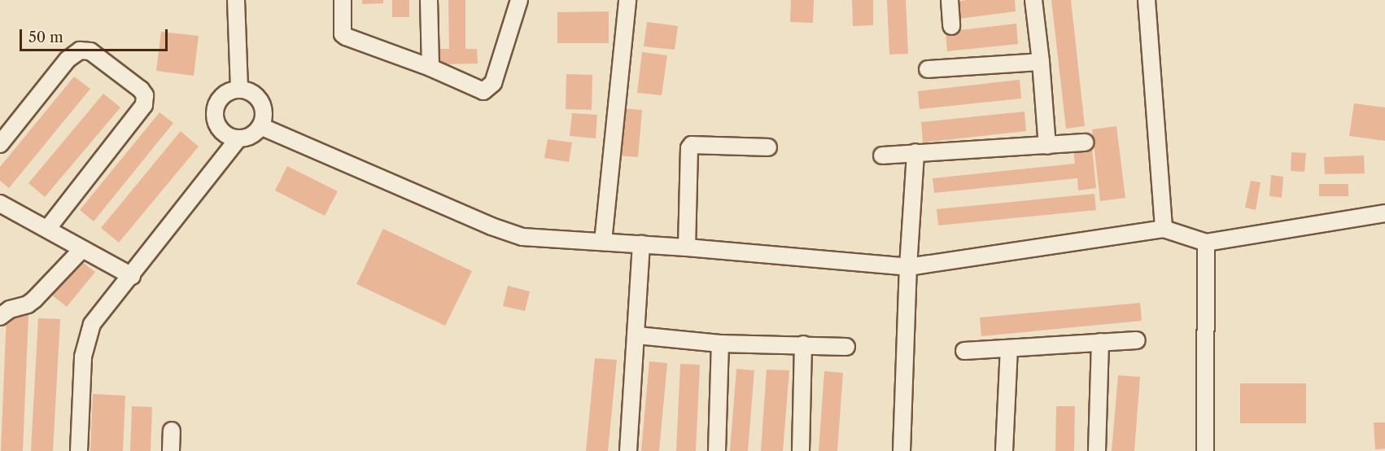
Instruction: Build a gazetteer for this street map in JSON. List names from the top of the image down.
{
  "scale_bar": "50 m"
}
